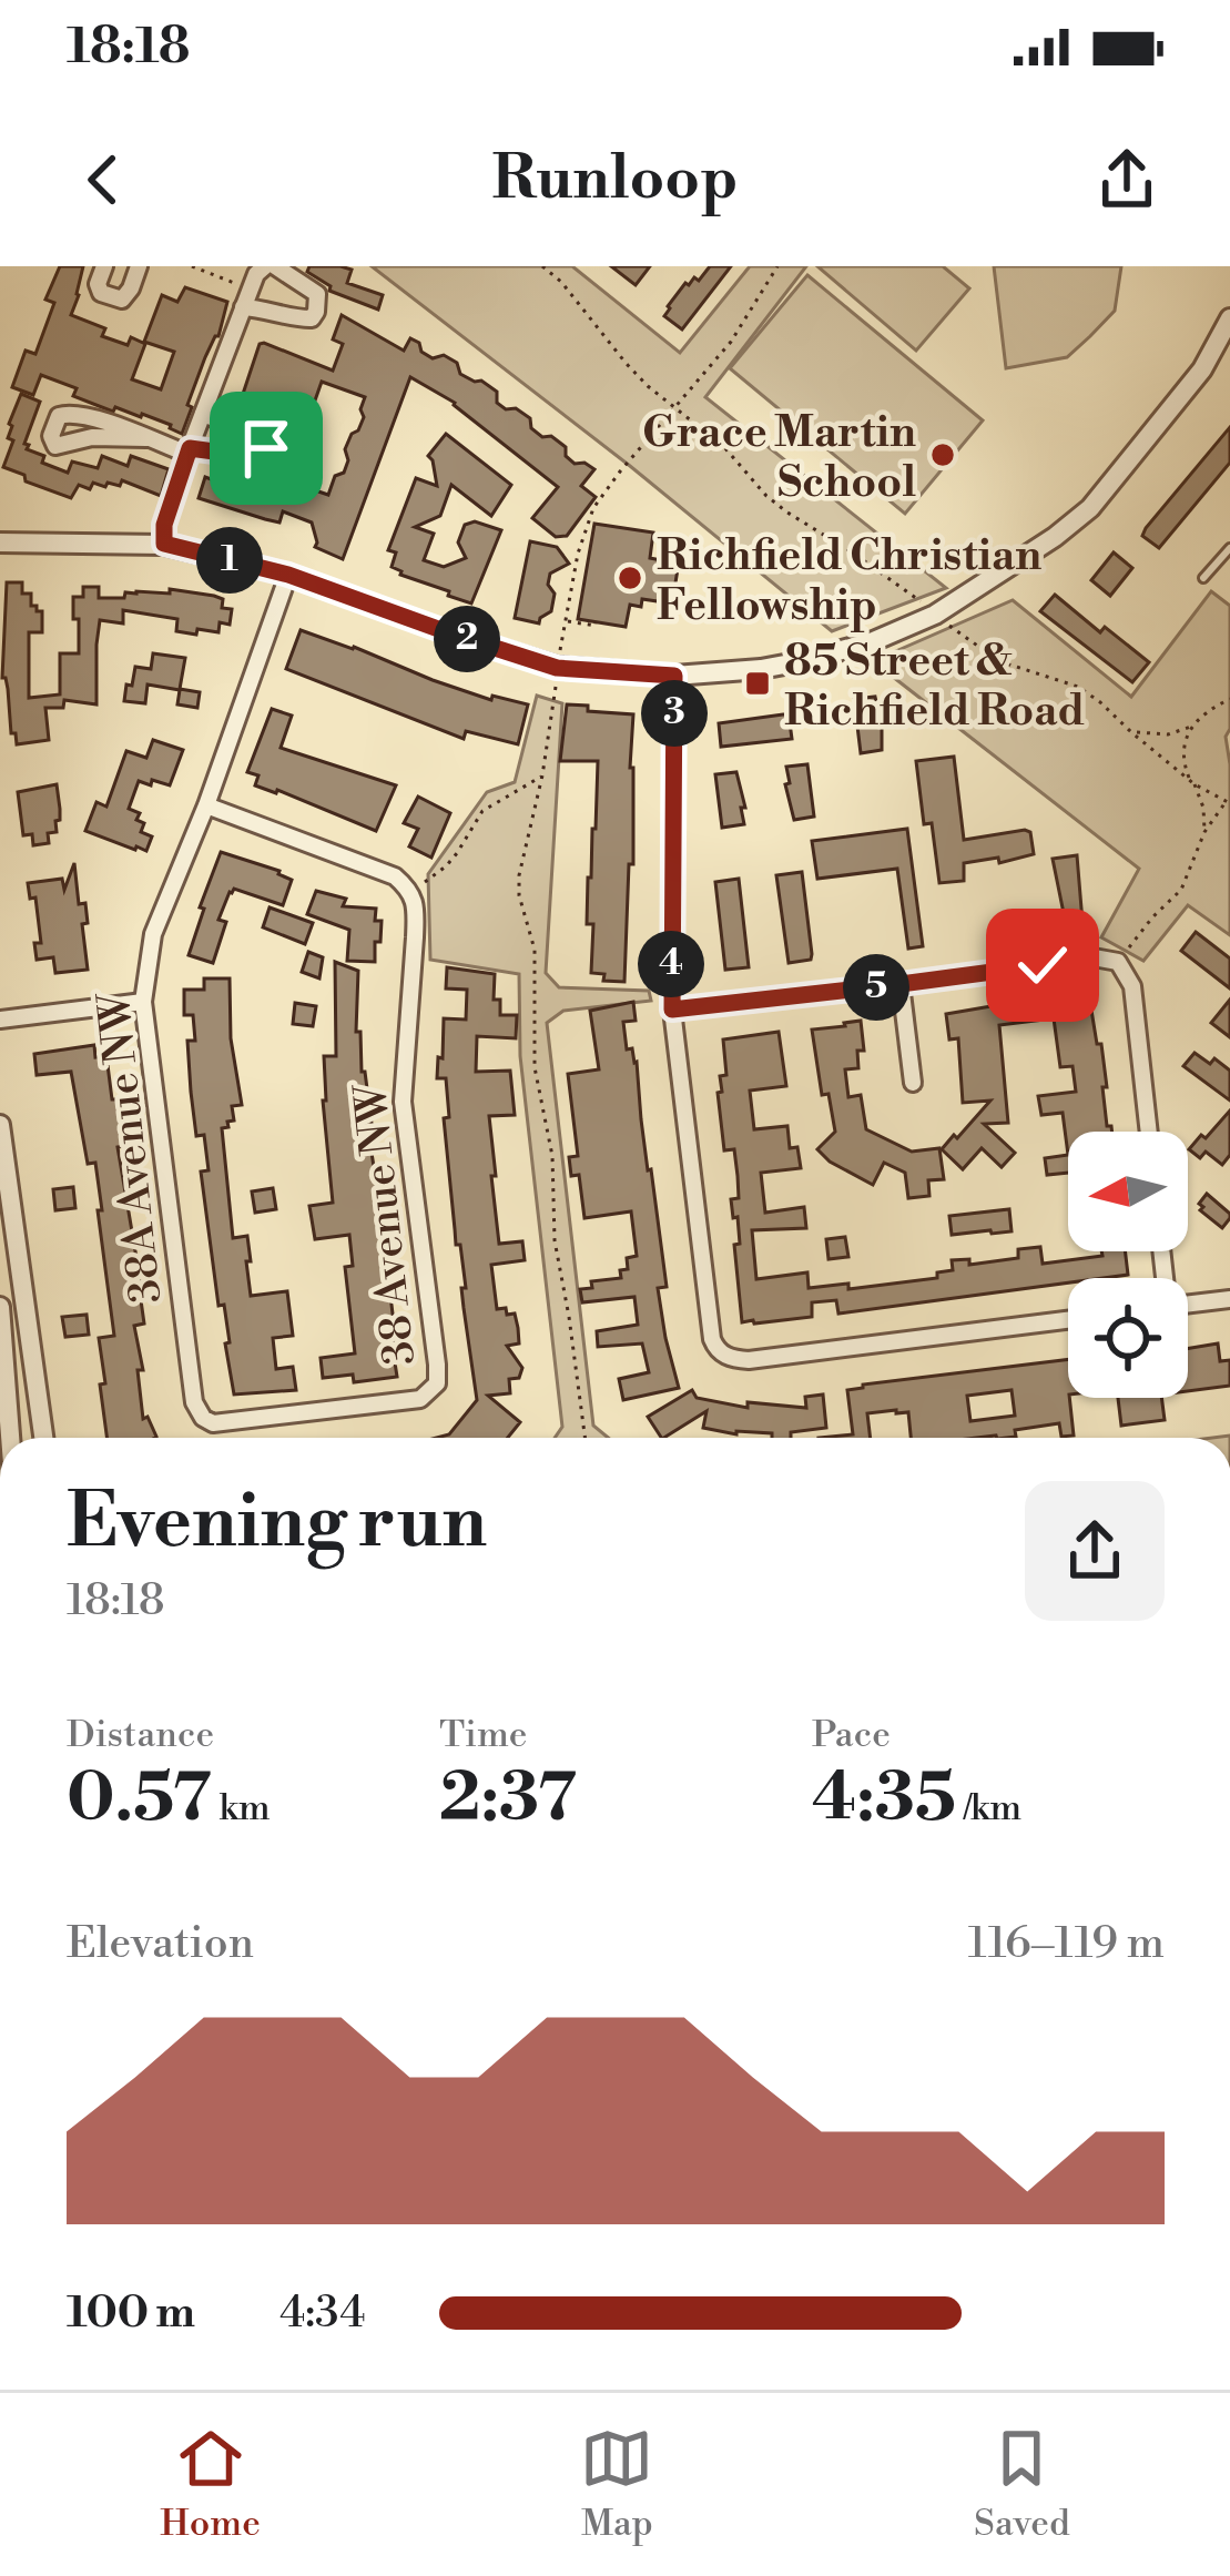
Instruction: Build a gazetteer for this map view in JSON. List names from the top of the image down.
{
  "streets": {
    "street": ["38A Avenue NW", "38 Avenue NW"]
  },
  "crossings": [
    ["38A Avenue NW", "38 Avenue NW"]
  ],
  "places": {
    "other": ["Grace Martin School", "Richfield Christian Fellowship"],
    "transit": ["85 Street & Richfield Road"]
  },
  "north": "left",
  "page": {
    "status": "18:18",
    "header": "Runloop",
    "pins": [
      "1",
      "2",
      "3",
      "4",
      "5"
    ],
    "heading": ["Evening run", "18:18"],
    "stats": [
      ["Distance", "0.57 km"],
      ["Time", "2:37"],
      ["Pace", "4:35 /km"]
    ],
    "chart": ["Elevation", "116–119 m"],
    "list": [
      {
        "name": "100 m",
        "note": "4:34"
      }
    ],
    "tabs": ["Home", "Map", "Saved"]
  }
}
